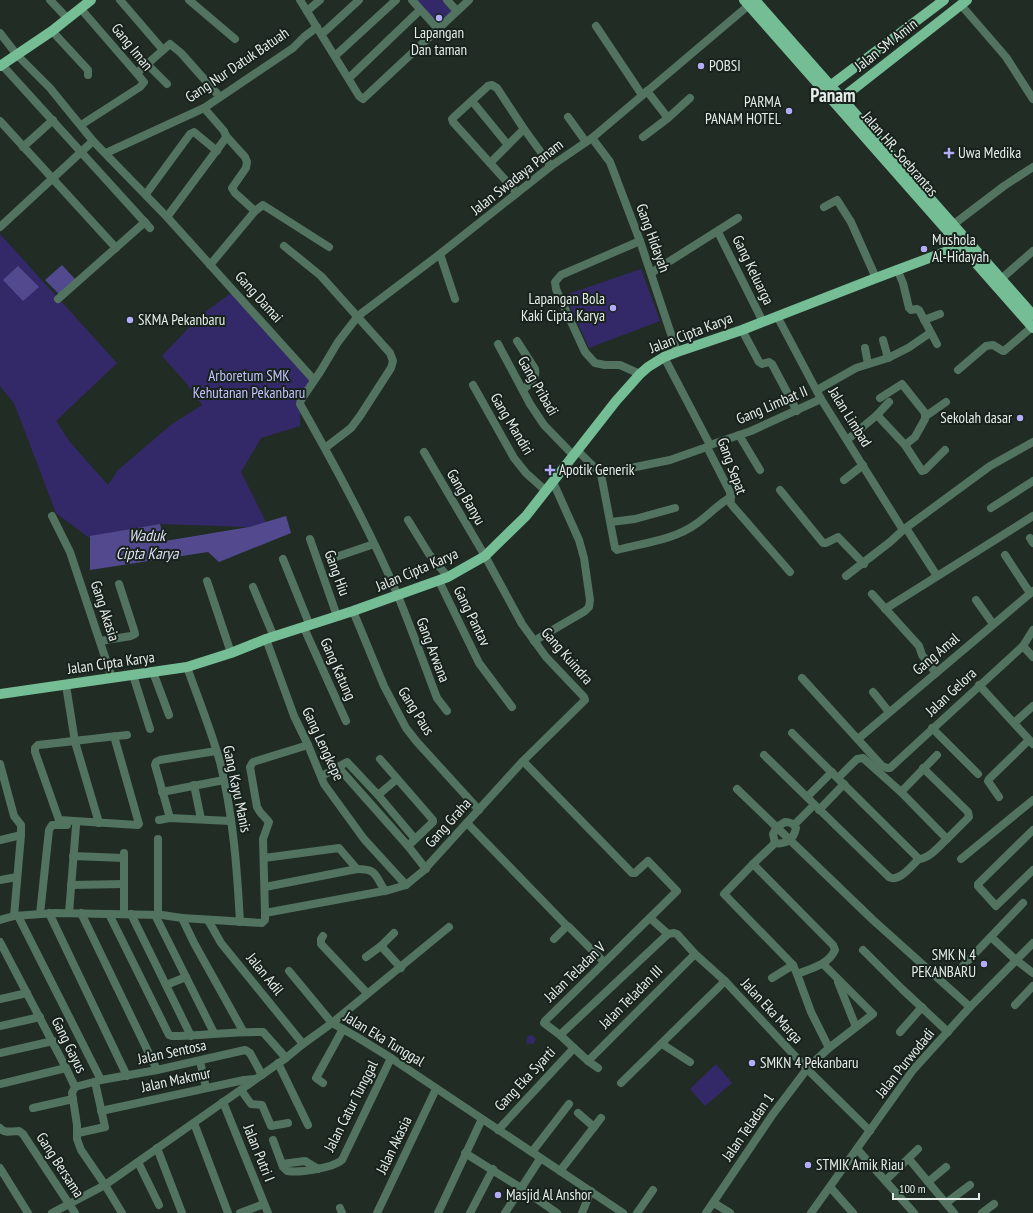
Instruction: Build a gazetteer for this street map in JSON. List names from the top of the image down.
{
  "streets": {
    "main road": ["Jalan SM Amin", "Jalan HR. Soebrantas", "Jalan Cipta Karya"],
    "street": [
      "Gang Iman",
      "Gang Nur Datuk Batuah",
      "Jalan Swadaya Panam",
      "Gang Hidayah",
      "Gang Keluarga",
      "Gang Damai",
      "Gang Pribadi",
      "Gang Limbat II",
      "Jalan Limbad",
      "Gang Mandiri",
      "Gang Sepat",
      "Gang Banyu",
      "Gang Hiu",
      "Gang Akasia",
      "Gang Pantav",
      "Gang Arwana",
      "Gang Amal",
      "Gang Kuindra",
      "Gang Katung",
      "Jalan Gelora",
      "Gang Paus",
      "Gang Lengkepe",
      "Gang Kayu Manis",
      "Gang Graha",
      "Jalan Teladan V",
      "Jalan Adil",
      "Jalan Teladan III",
      "Jalan Eka Marga",
      "Jalan Eka Tunggal",
      "Gang Gayus",
      "Jalan Sentosa",
      "Jalan Purwodadi",
      "Gang Eka Syarti",
      "Jalan Makmur",
      "Jalan Catur Tunggal",
      "Jalan Teladan 1",
      "Jalan Akasia",
      "Jalan Putri I",
      "Gang Bersama"
    ]
  },
  "crossings": [
    ["Jalan SM Amin", "Jalan HR. Soebrantas"],
    ["Gang Iman", "Gang Damai"],
    ["Gang Nur Datuk Batuah", "Gang Damai"],
    ["Jalan HR. Soebrantas", "Jalan Swadaya Panam"],
    ["Jalan HR. Soebrantas", "Jalan Cipta Karya"],
    ["Jalan Swadaya Panam", "Gang Hidayah"],
    ["Jalan Swadaya Panam", "Gang Damai"],
    ["Gang Hidayah", "Jalan Cipta Karya"],
    ["Gang Keluarga", "Jalan Cipta Karya"],
    ["Jalan Cipta Karya", "Gang Pribadi"],
    ["Jalan Cipta Karya", "Jalan Limbad"],
    ["Jalan Cipta Karya", "Gang Mandiri"],
    ["Jalan Cipta Karya", "Gang Sepat"],
    ["Jalan Cipta Karya", "Gang Banyu"],
    ["Jalan Cipta Karya", "Gang Hiu"],
    ["Jalan Cipta Karya", "Gang Akasia"],
    ["Jalan Cipta Karya", "Gang Pantav"],
    ["Jalan Cipta Karya", "Gang Arwana"],
    ["Jalan Cipta Karya", "Gang Kuindra"],
    ["Jalan Cipta Karya", "Gang Katung"],
    ["Jalan Cipta Karya", "Gang Paus"],
    ["Jalan Cipta Karya", "Gang Lengkepe"],
    ["Jalan Cipta Karya", "Gang Kayu Manis"],
    ["Gang Pribadi", "Gang Limbat II"],
    ["Gang Limbat II", "Jalan Limbad"],
    ["Gang Limbat II", "Gang Sepat"],
    ["Gang Banyu", "Gang Kuindra"],
    ["Gang Kuindra", "Gang Graha"],
    ["Gang Kuindra", "Jalan Teladan V"],
    ["Gang Paus", "Gang Graha"],
    ["Gang Lengkepe", "Gang Graha"],
    ["Gang Graha", "Jalan Teladan V"],
    ["Jalan Teladan V", "Jalan Teladan III"],
    ["Jalan Teladan V", "Jalan Eka Marga"],
    ["Jalan Teladan V", "Gang Eka Syarti"],
    ["Jalan Adil", "Jalan Eka Tunggal"],
    ["Jalan Teladan III", "Jalan Eka Marga"],
    ["Jalan Eka Marga", "Jalan Purwodadi"],
    ["Jalan Eka Marga", "Jalan Teladan 1"],
    ["Jalan Eka Tunggal", "Gang Gayus"],
    ["Jalan Eka Tunggal", "Jalan Sentosa"],
    ["Jalan Eka Tunggal", "Gang Eka Syarti"],
    ["Jalan Eka Tunggal", "Jalan Makmur"],
    ["Jalan Eka Tunggal", "Jalan Catur Tunggal"],
    ["Jalan Eka Tunggal", "Jalan Akasia"],
    ["Jalan Eka Tunggal", "Jalan Putri I"],
    ["Jalan Eka Tunggal", "Gang Bersama"],
    ["Gang Gayus", "Jalan Sentosa"],
    ["Jalan Sentosa", "Jalan Makmur"]
  ],
  "districts": ["Panam"],
  "water": ["Waduk Cipta Karya"],
  "parks": ["Arboretum SMK Kehutanan Pekanbaru"],
  "places": {
    "other": [
      "Lapangan Dan taman",
      "POBSI",
      "PARMA PANAM HOTEL",
      "Mushola Al-Hidayah",
      "Lapangan Bola Kaki Cipta Karya",
      "SKMA Pekanbaru",
      "Sekolah dasar",
      "SMK N 4 PEKANBARU",
      "SMKN 4 Pekanbaru",
      "STMIK Amik Riau",
      "Masjid Al Anshor"
    ],
    "health": ["Uwa Medika", "Apotik Generik"]
  },
  "scale_bar": "100 m"
}
